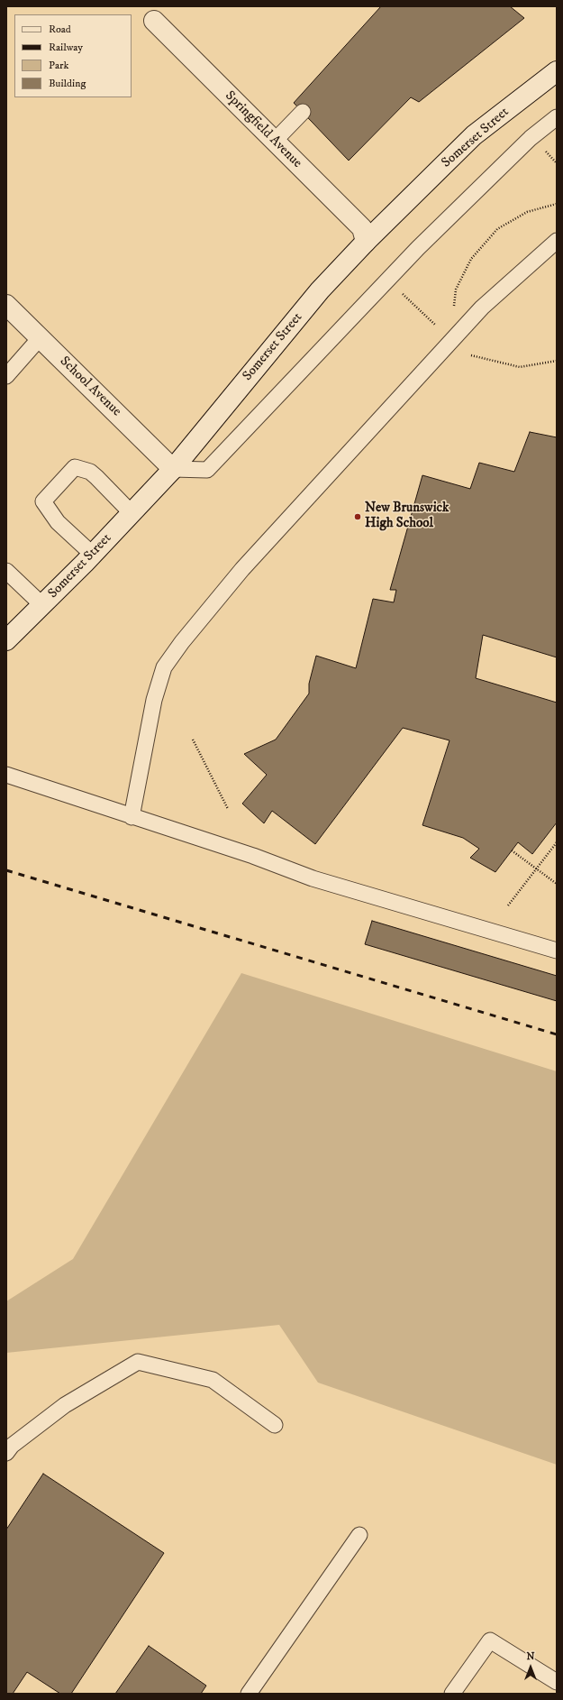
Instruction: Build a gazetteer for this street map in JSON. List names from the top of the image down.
{
  "streets": {
    "main road": ["Springfield Avenue", "Somerset Street", "School Avenue"]
  },
  "crossings": [
    ["Springfield Avenue", "Somerset Street"],
    ["Somerset Street", "School Avenue"]
  ],
  "places": ["New Brunswick High School"],
  "legend": [
    "Road",
    "Railway",
    "Park",
    "Building"
  ],
  "north": "top"
}
